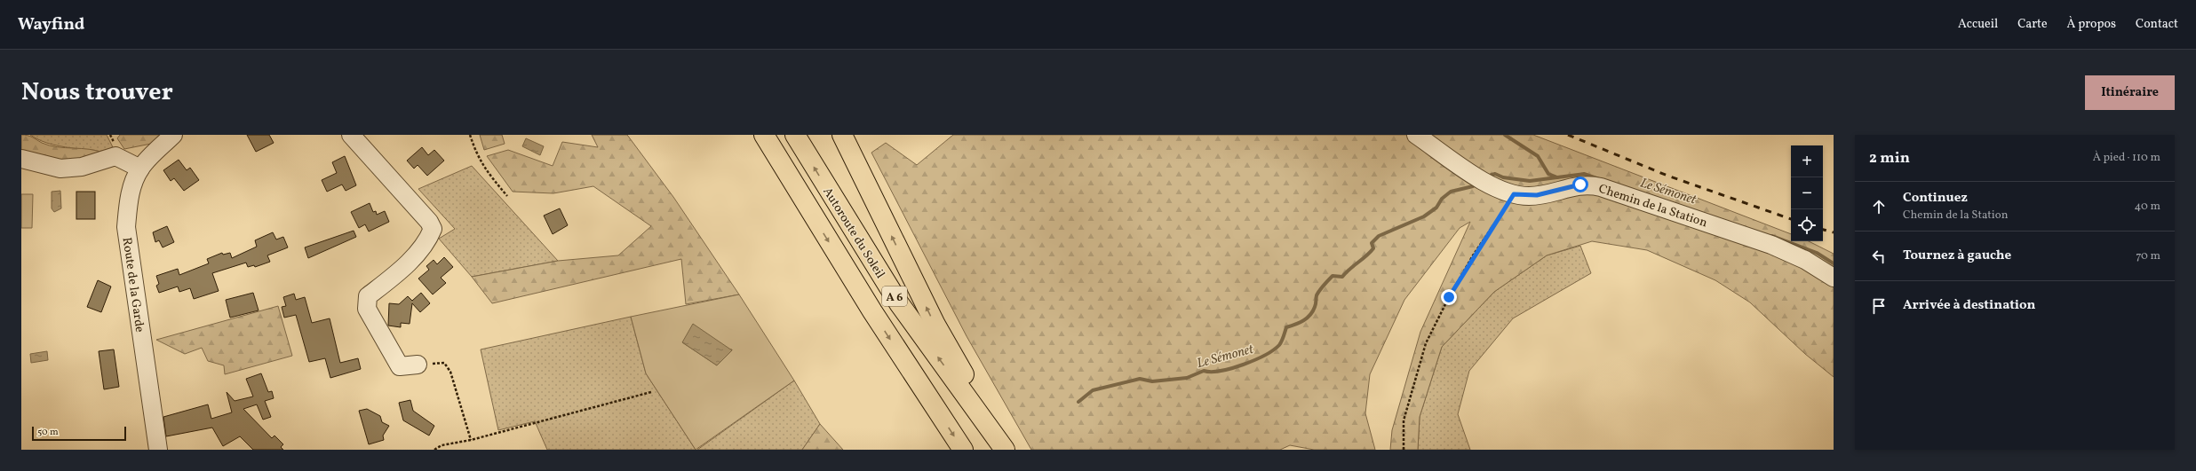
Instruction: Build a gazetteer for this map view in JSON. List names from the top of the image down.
{
  "streets": {
    "highway": ["Autoroute du Soleil", "A 6"],
    "street": ["Chemin de la Station", "Route de la Garde"]
  },
  "water": ["Le Sémonet"],
  "scale_bar": "50 m",
  "page": {
    "header": "Wayfind",
    "nav": [
      "Accueil",
      "Carte",
      "À propos",
      "Contact"
    ],
    "title": "Nous trouver",
    "buttons": "Itinéraire",
    "heading": ["2 min", "À pied · 110 m"],
    "map_buttons": ["+", "−"],
    "list": [
      ["Continuez", "Chemin de la Station", "40 m"],
      ["Tournez à gauche", "70 m"],
      "Arrivée à destination"
    ],
    "scale": "50 m"
  }
}
